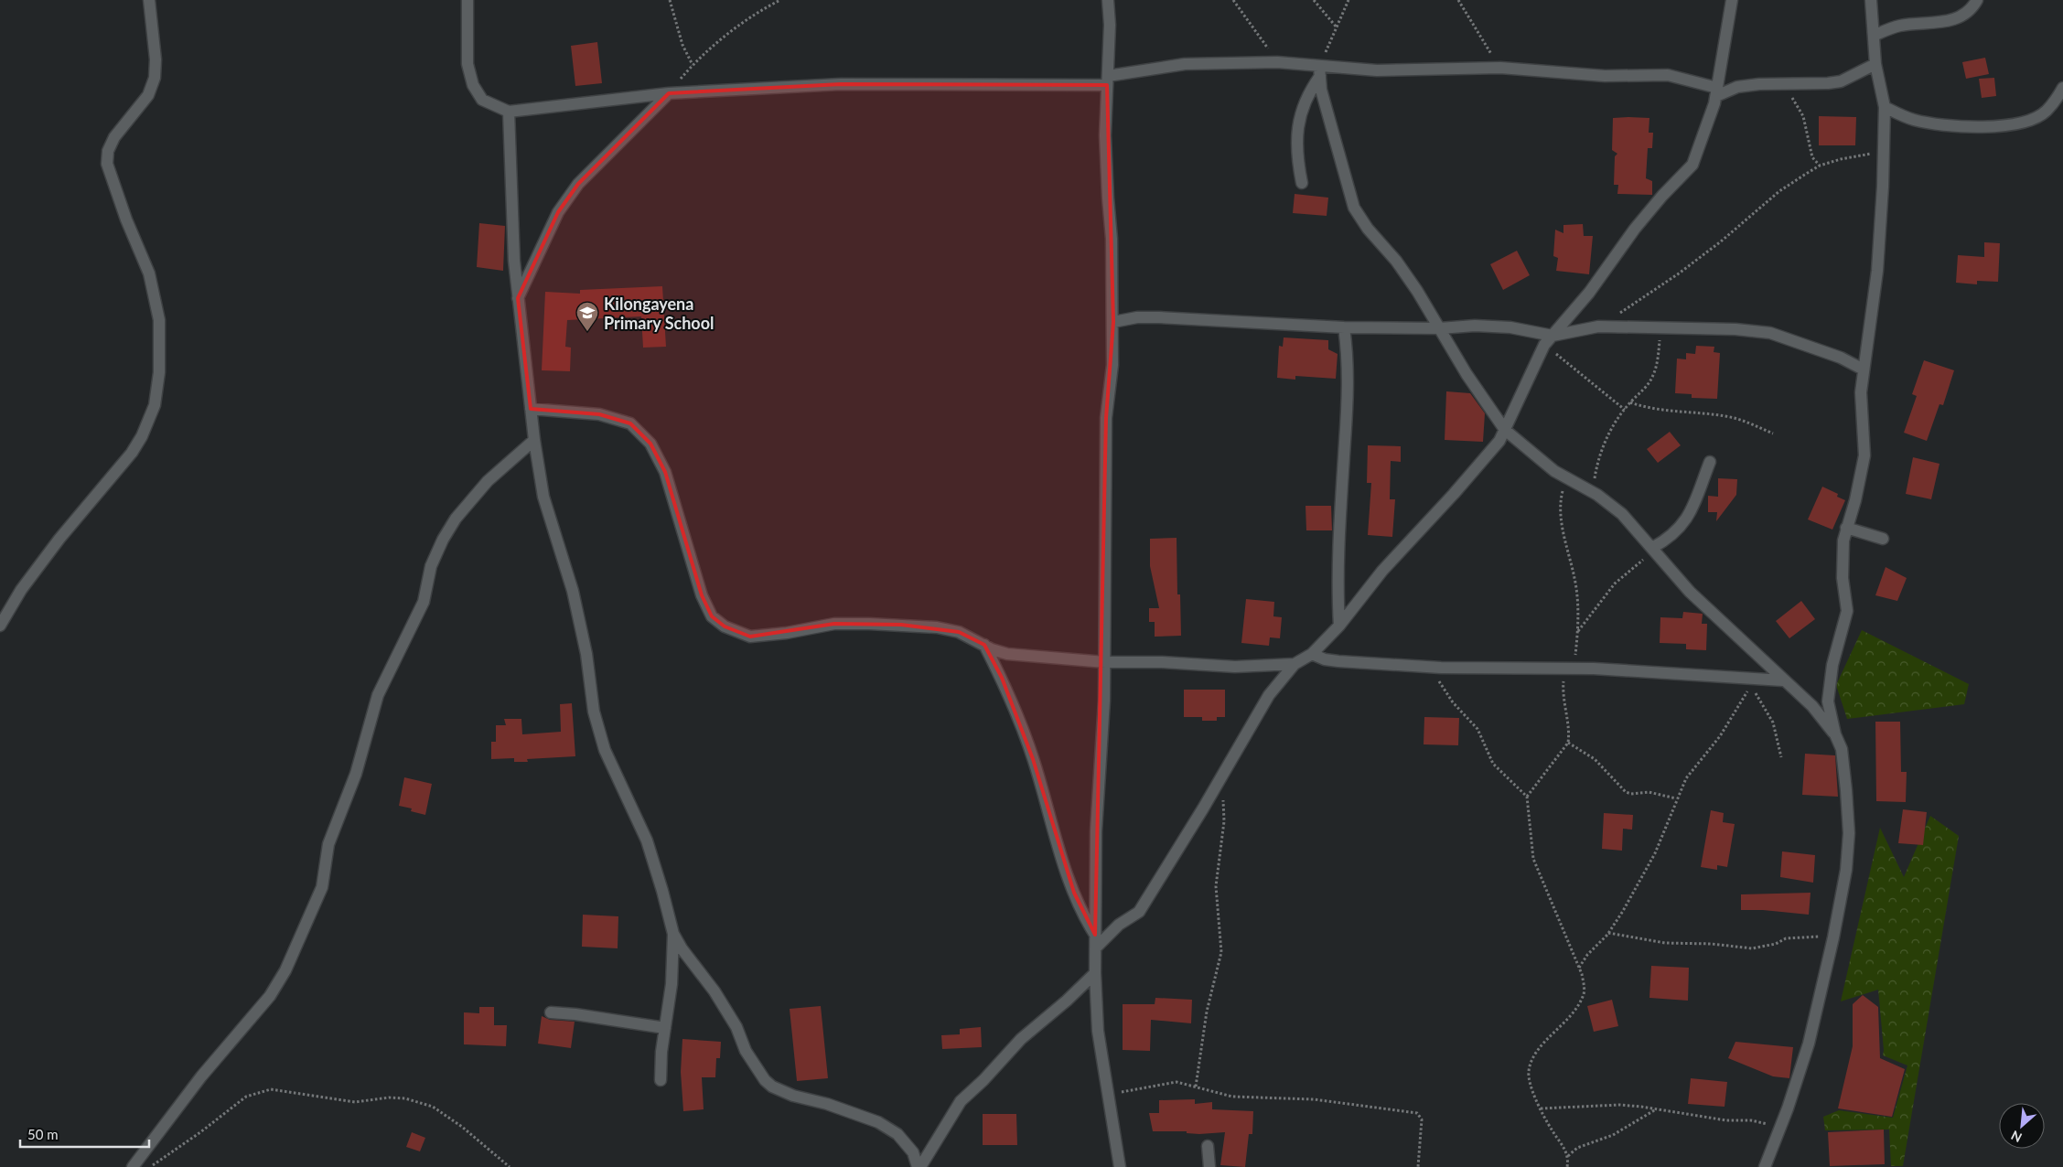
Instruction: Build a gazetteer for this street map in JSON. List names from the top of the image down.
{
  "places": {
    "school or university": ["Kilongayena Primary School"]
  },
  "scale_bar": "50 m",
  "north": "bottom left"
}
